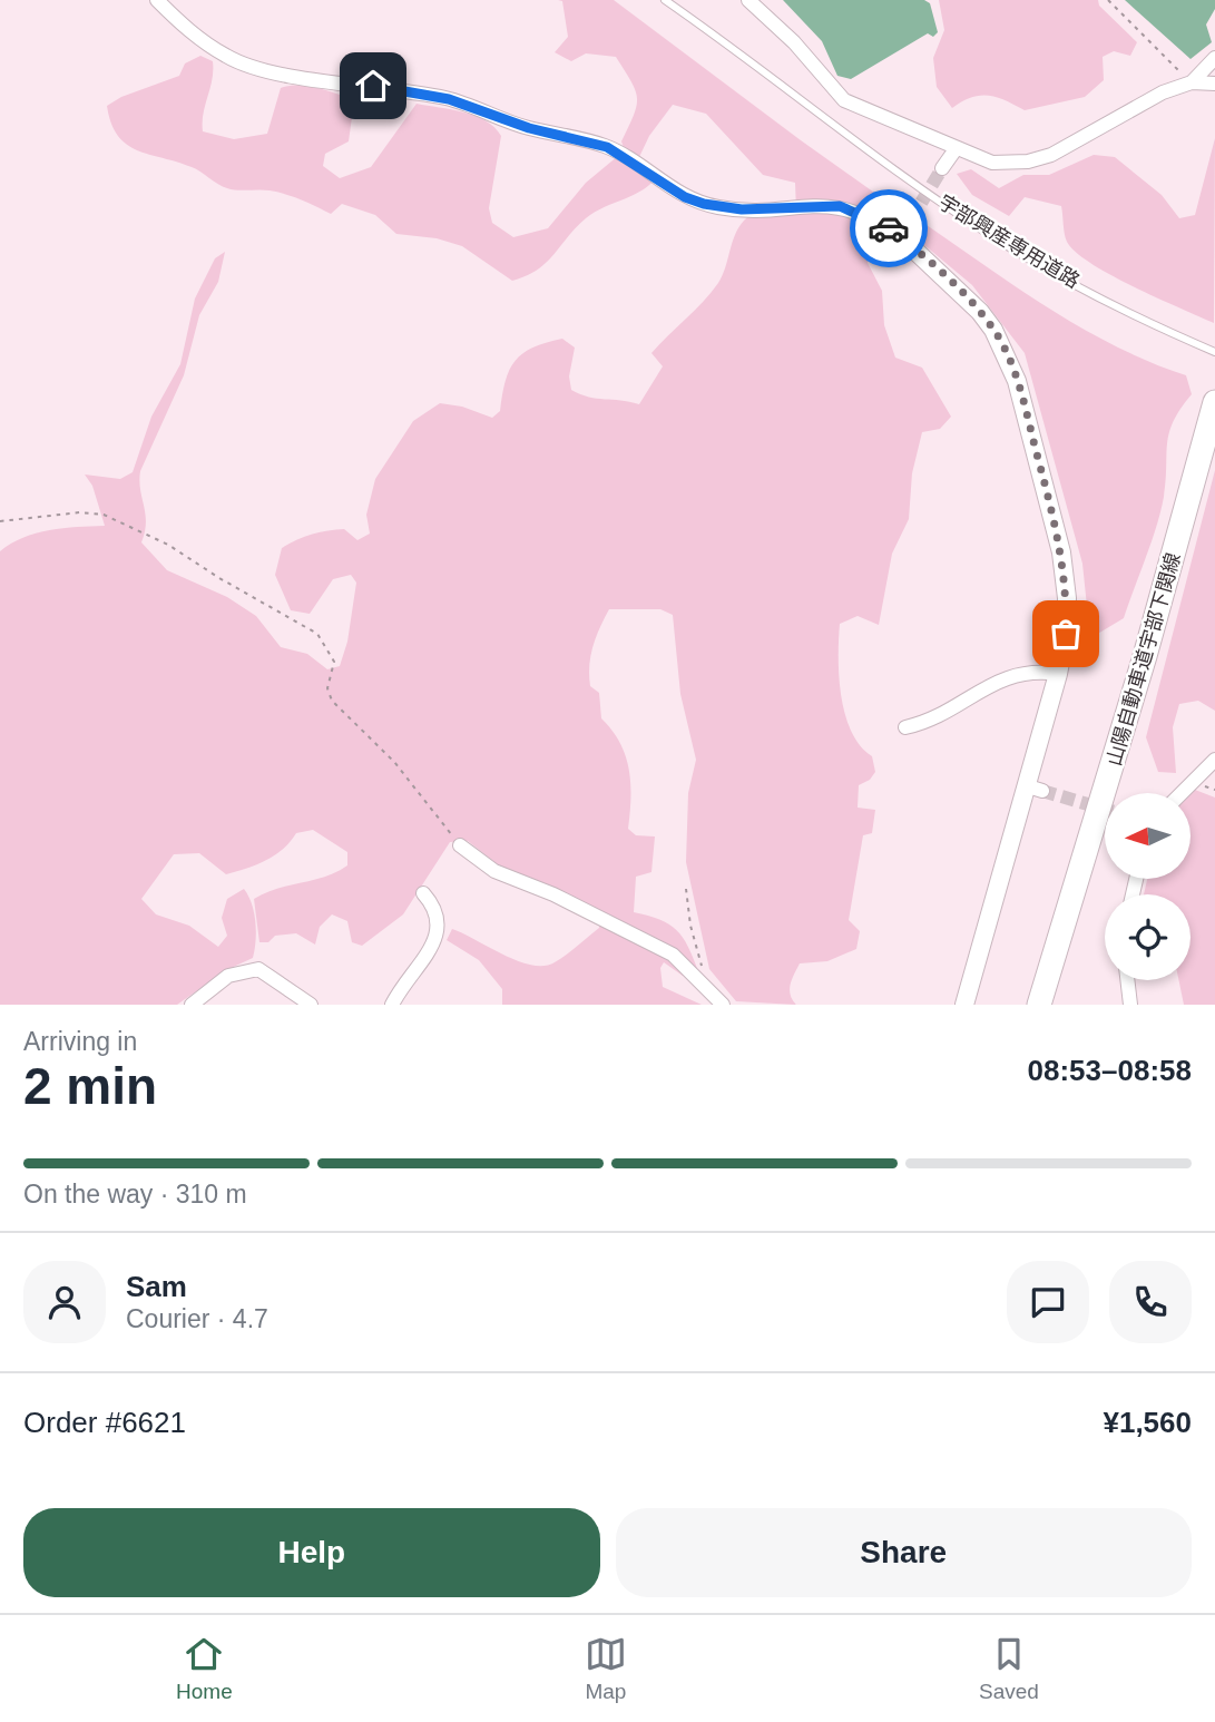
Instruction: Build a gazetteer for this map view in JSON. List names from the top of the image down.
{
  "streets": {
    "highway": ["山陽自動車道宇部下関線"],
    "lane": ["宇部興産専用道路"]
  },
  "north": "left",
  "page": {
    "heading": ["2 min", "Arriving in", "08:53–08:58"],
    "panel": [
      "Sam",
      "Courier · 4.7",
      "Order #6621",
      "¥1,560"
    ],
    "bar": "On the way · 310 m",
    "buttons": ["Help", "Share"],
    "tabs": ["Home", "Map", "Saved"]
  }
}
